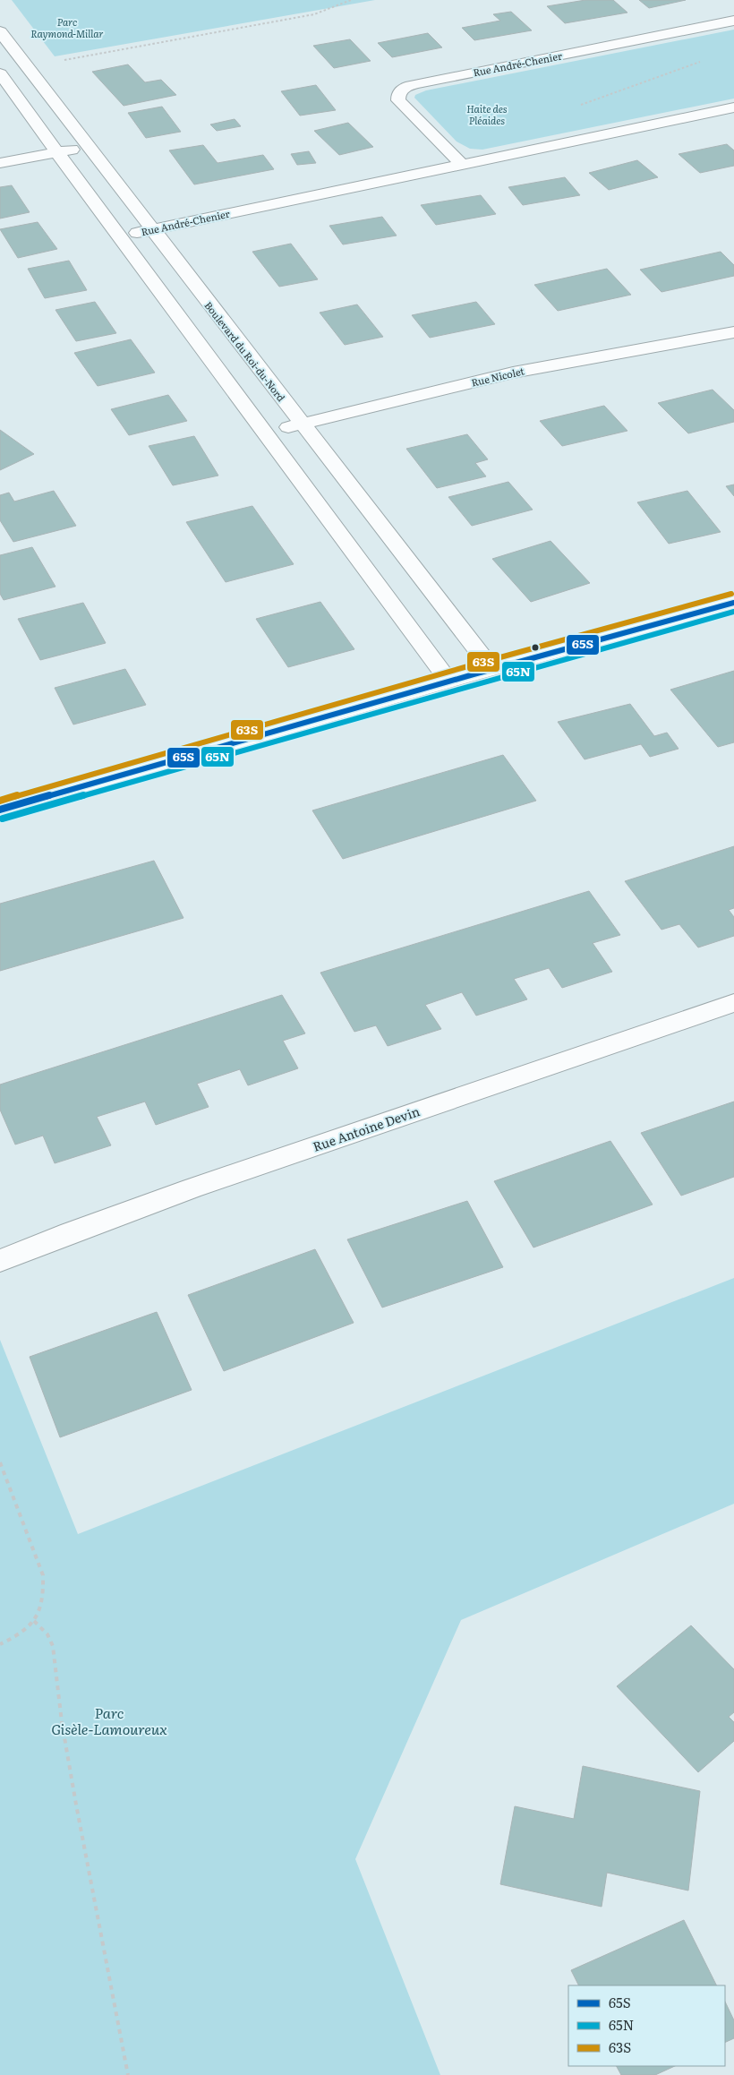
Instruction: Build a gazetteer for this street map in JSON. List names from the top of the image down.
{
  "streets": {
    "street": [
      "Rue André-Chenier",
      "Boulevard du Roi-du-Nord",
      "Rue Nicolet",
      "Rue Antoine Devin"
    ]
  },
  "crossings": [
    ["Rue André-Chenier", "Boulevard du Roi-du-Nord"],
    ["Boulevard du Roi-du-Nord", "Rue Nicolet"]
  ],
  "parks": ["Parc Raymond-Millar", "Haite des Pléaides", "Parc Gisèle-Lamoureux"],
  "lines": ["transit line 63S", "transit line 65S", "transit line 65N"],
  "legend": ["65S", "65N", "63S"]
}
